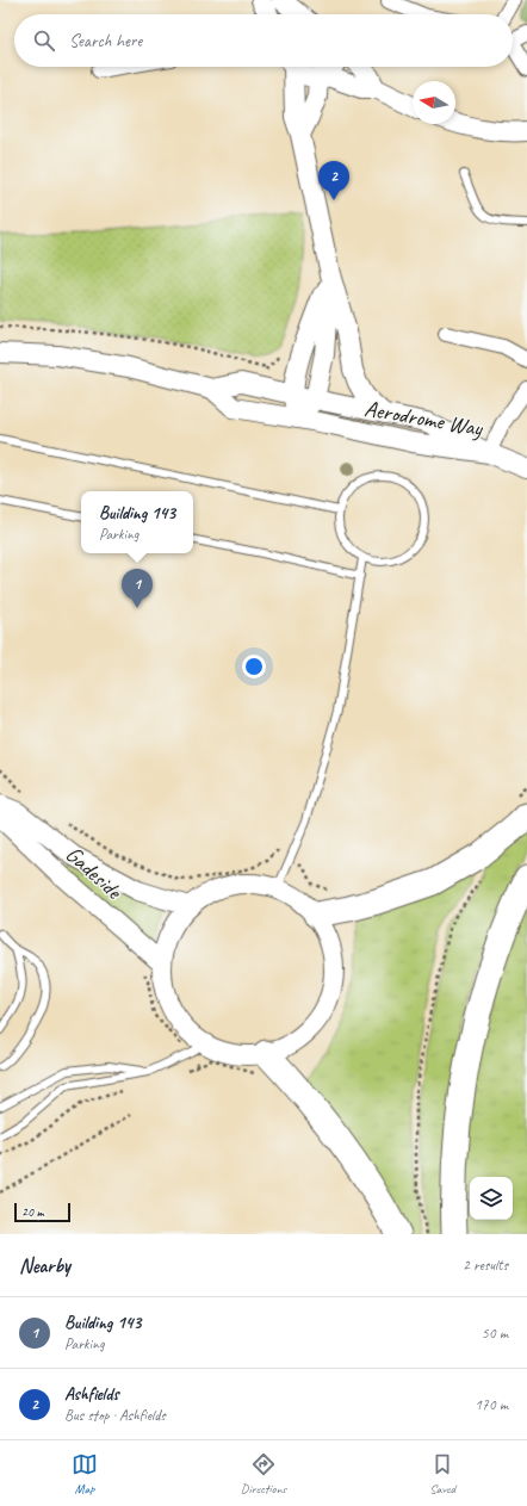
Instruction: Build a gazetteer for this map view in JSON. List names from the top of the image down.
{
  "streets": {
    "street": ["Aerodrome Way", "Gadeside"]
  },
  "scale_bar": "20 m",
  "north": "left",
  "page": {
    "search": "Search here",
    "pins": ["2", "1"],
    "popup": ["Building 143", "Parking"],
    "scale": "20 m",
    "heading": ["Nearby", "2 results"],
    "list": [
      {
        "mark": "1",
        "name": "Building 143",
        "note": "Parking",
        "value": "50 m"
      },
      {
        "mark": "2",
        "name": "Ashfields",
        "note": "Bus stop · Ashfields",
        "value": "170 m"
      }
    ],
    "nav": ["Map", "Directions", "Saved"]
  }
}
